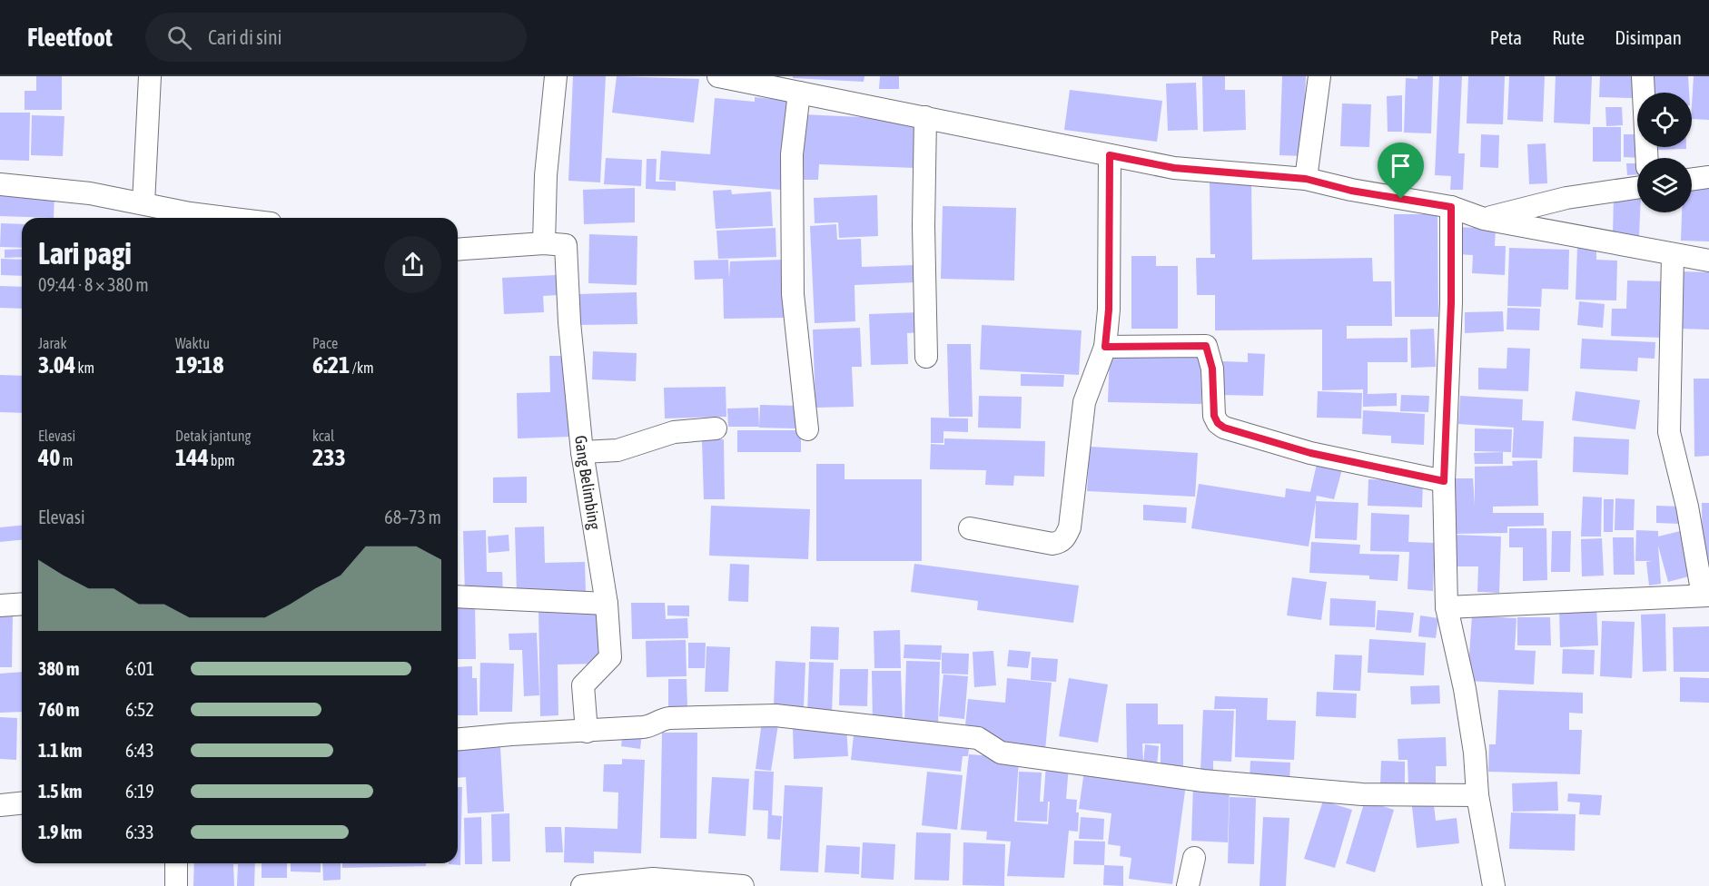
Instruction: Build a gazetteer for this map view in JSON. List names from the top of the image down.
{
  "streets": {
    "street": ["Gang Belimbing"]
  },
  "page": {
    "header": "Fleetfoot",
    "search": "Cari di sini",
    "nav": ["Peta", "Rute", "Disimpan"],
    "heading": ["Lari pagi", "09:44 · 8 × 380 m"],
    "stats": [
      ["Jarak", "3.04 km"],
      ["Waktu", "19:18"],
      ["Pace", "6:21 /km"],
      ["Elevasi", "40 m"],
      ["Detak jantung", "144 bpm"],
      ["kcal", "233"]
    ],
    "chart": ["Elevasi", "68–73 m"],
    "list": [
      {
        "name": "380 m",
        "note": "6:01"
      },
      {
        "name": "760 m",
        "note": "6:52"
      },
      {
        "name": "1.1 km",
        "note": "6:43"
      },
      {
        "name": "1.5 km",
        "note": "6:19"
      },
      {
        "name": "1.9 km",
        "note": "6:33"
      }
    ]
  }
}
